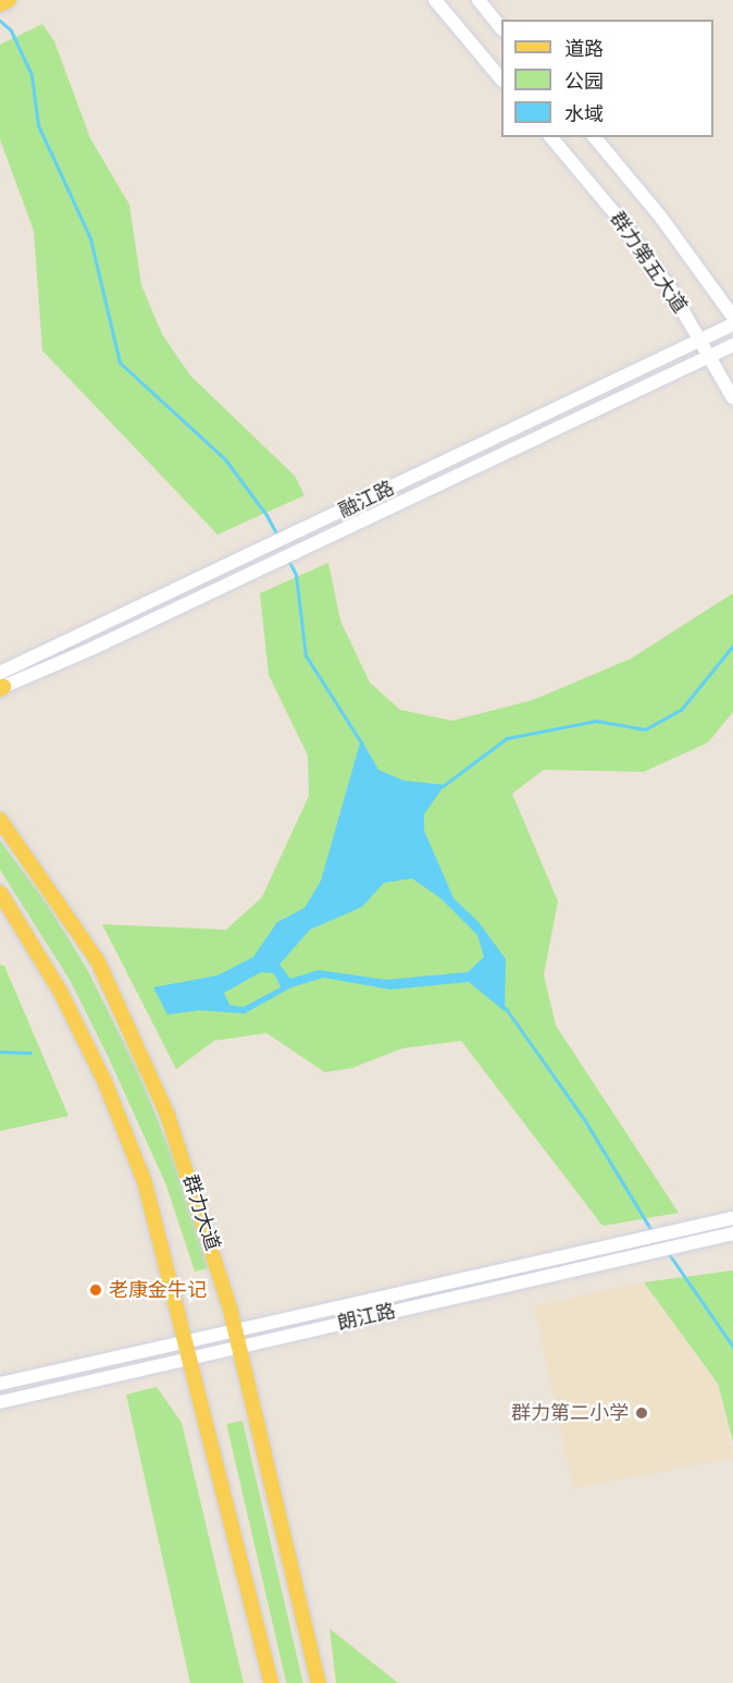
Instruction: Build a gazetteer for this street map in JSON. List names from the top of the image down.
{
  "streets": {
    "main road": [
      "群力第五大道",
      "融江路",
      "群力大道",
      "朗江路"
    ]
  },
  "crossings": [
    ["群力第五大道", "融江路"],
    ["群力大道", "朗江路"]
  ],
  "places": ["老康金牛记", "群力第二小学"],
  "legend": ["道路", "公园", "水域"]
}
